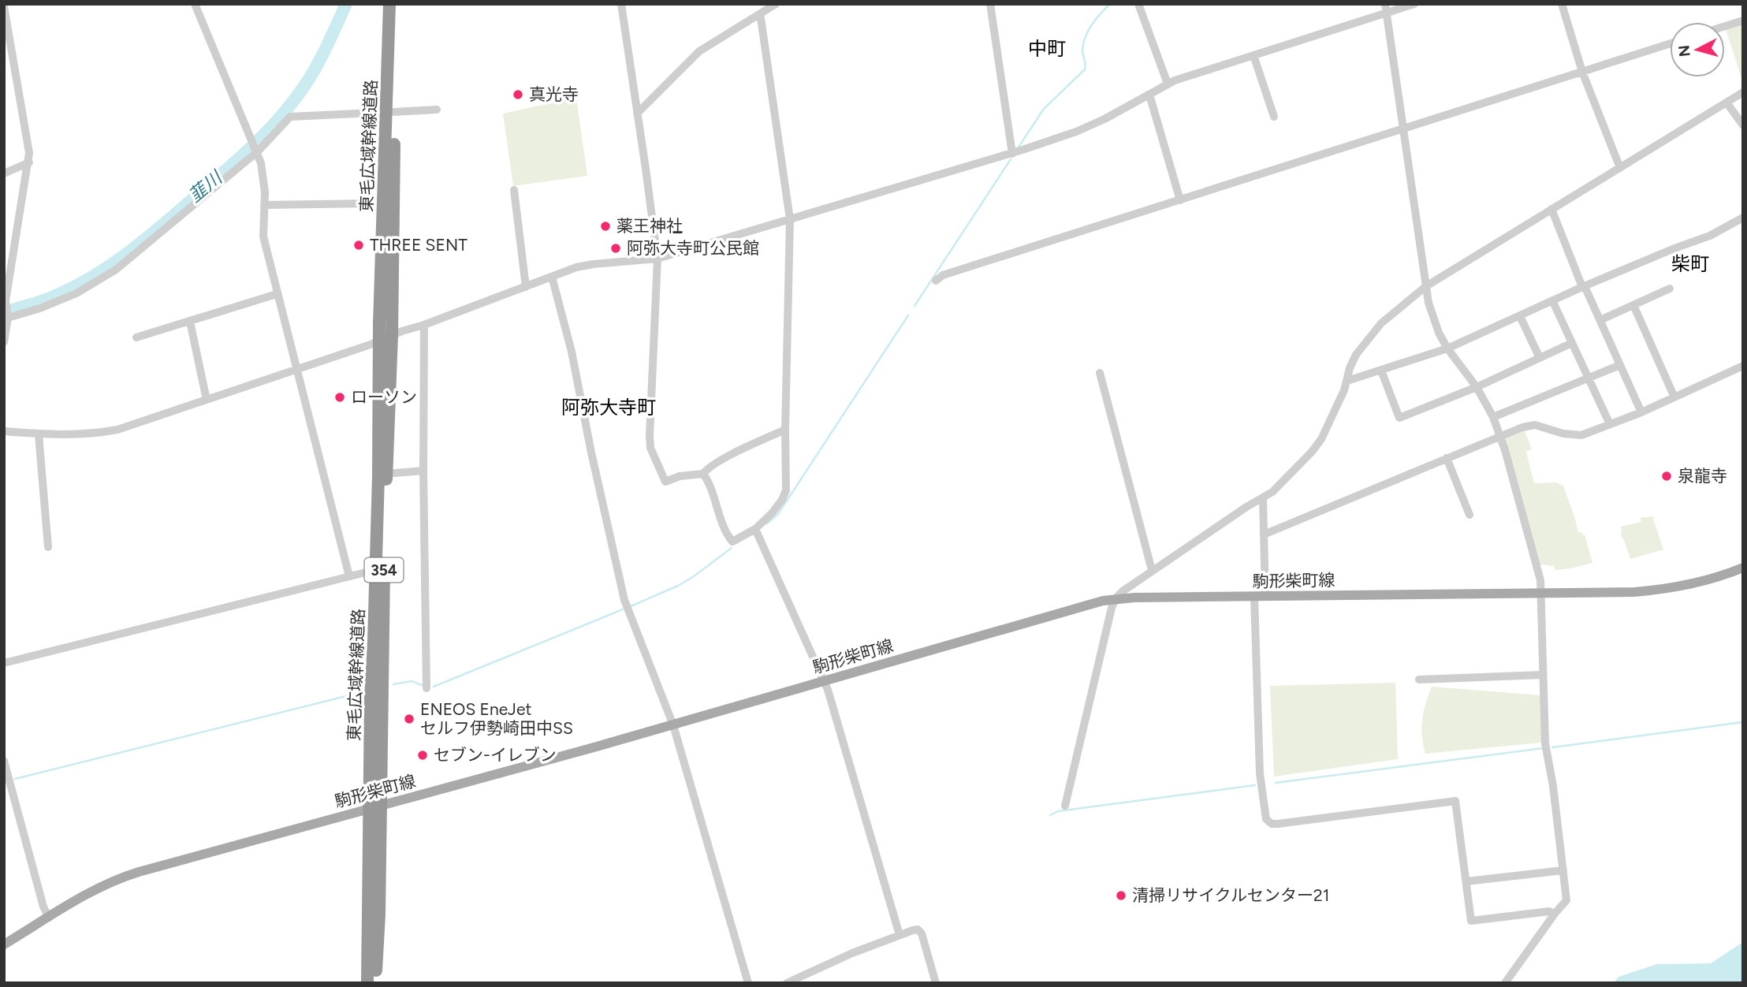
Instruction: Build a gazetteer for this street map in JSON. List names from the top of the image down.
{
  "streets": {
    "highway": ["東毛広域幹線道路", "354"],
    "main road": ["駒形柴町線"]
  },
  "crossings": [
    ["東毛広域幹線道路", "駒形柴町線"]
  ],
  "districts": ["中町", "柴町", "阿弥大寺町"],
  "water": ["韮川"],
  "places": [
    "真光寺",
    "薬王神社",
    "THREE SENT",
    "阿弥大寺町公民館",
    "ローソン",
    "泉龍寺",
    "ENEOS EneJet セルフ伊勢崎田中SS",
    "セブン-イレブン",
    "清掃リサイクルセンター21"
  ],
  "north": "left"
}
